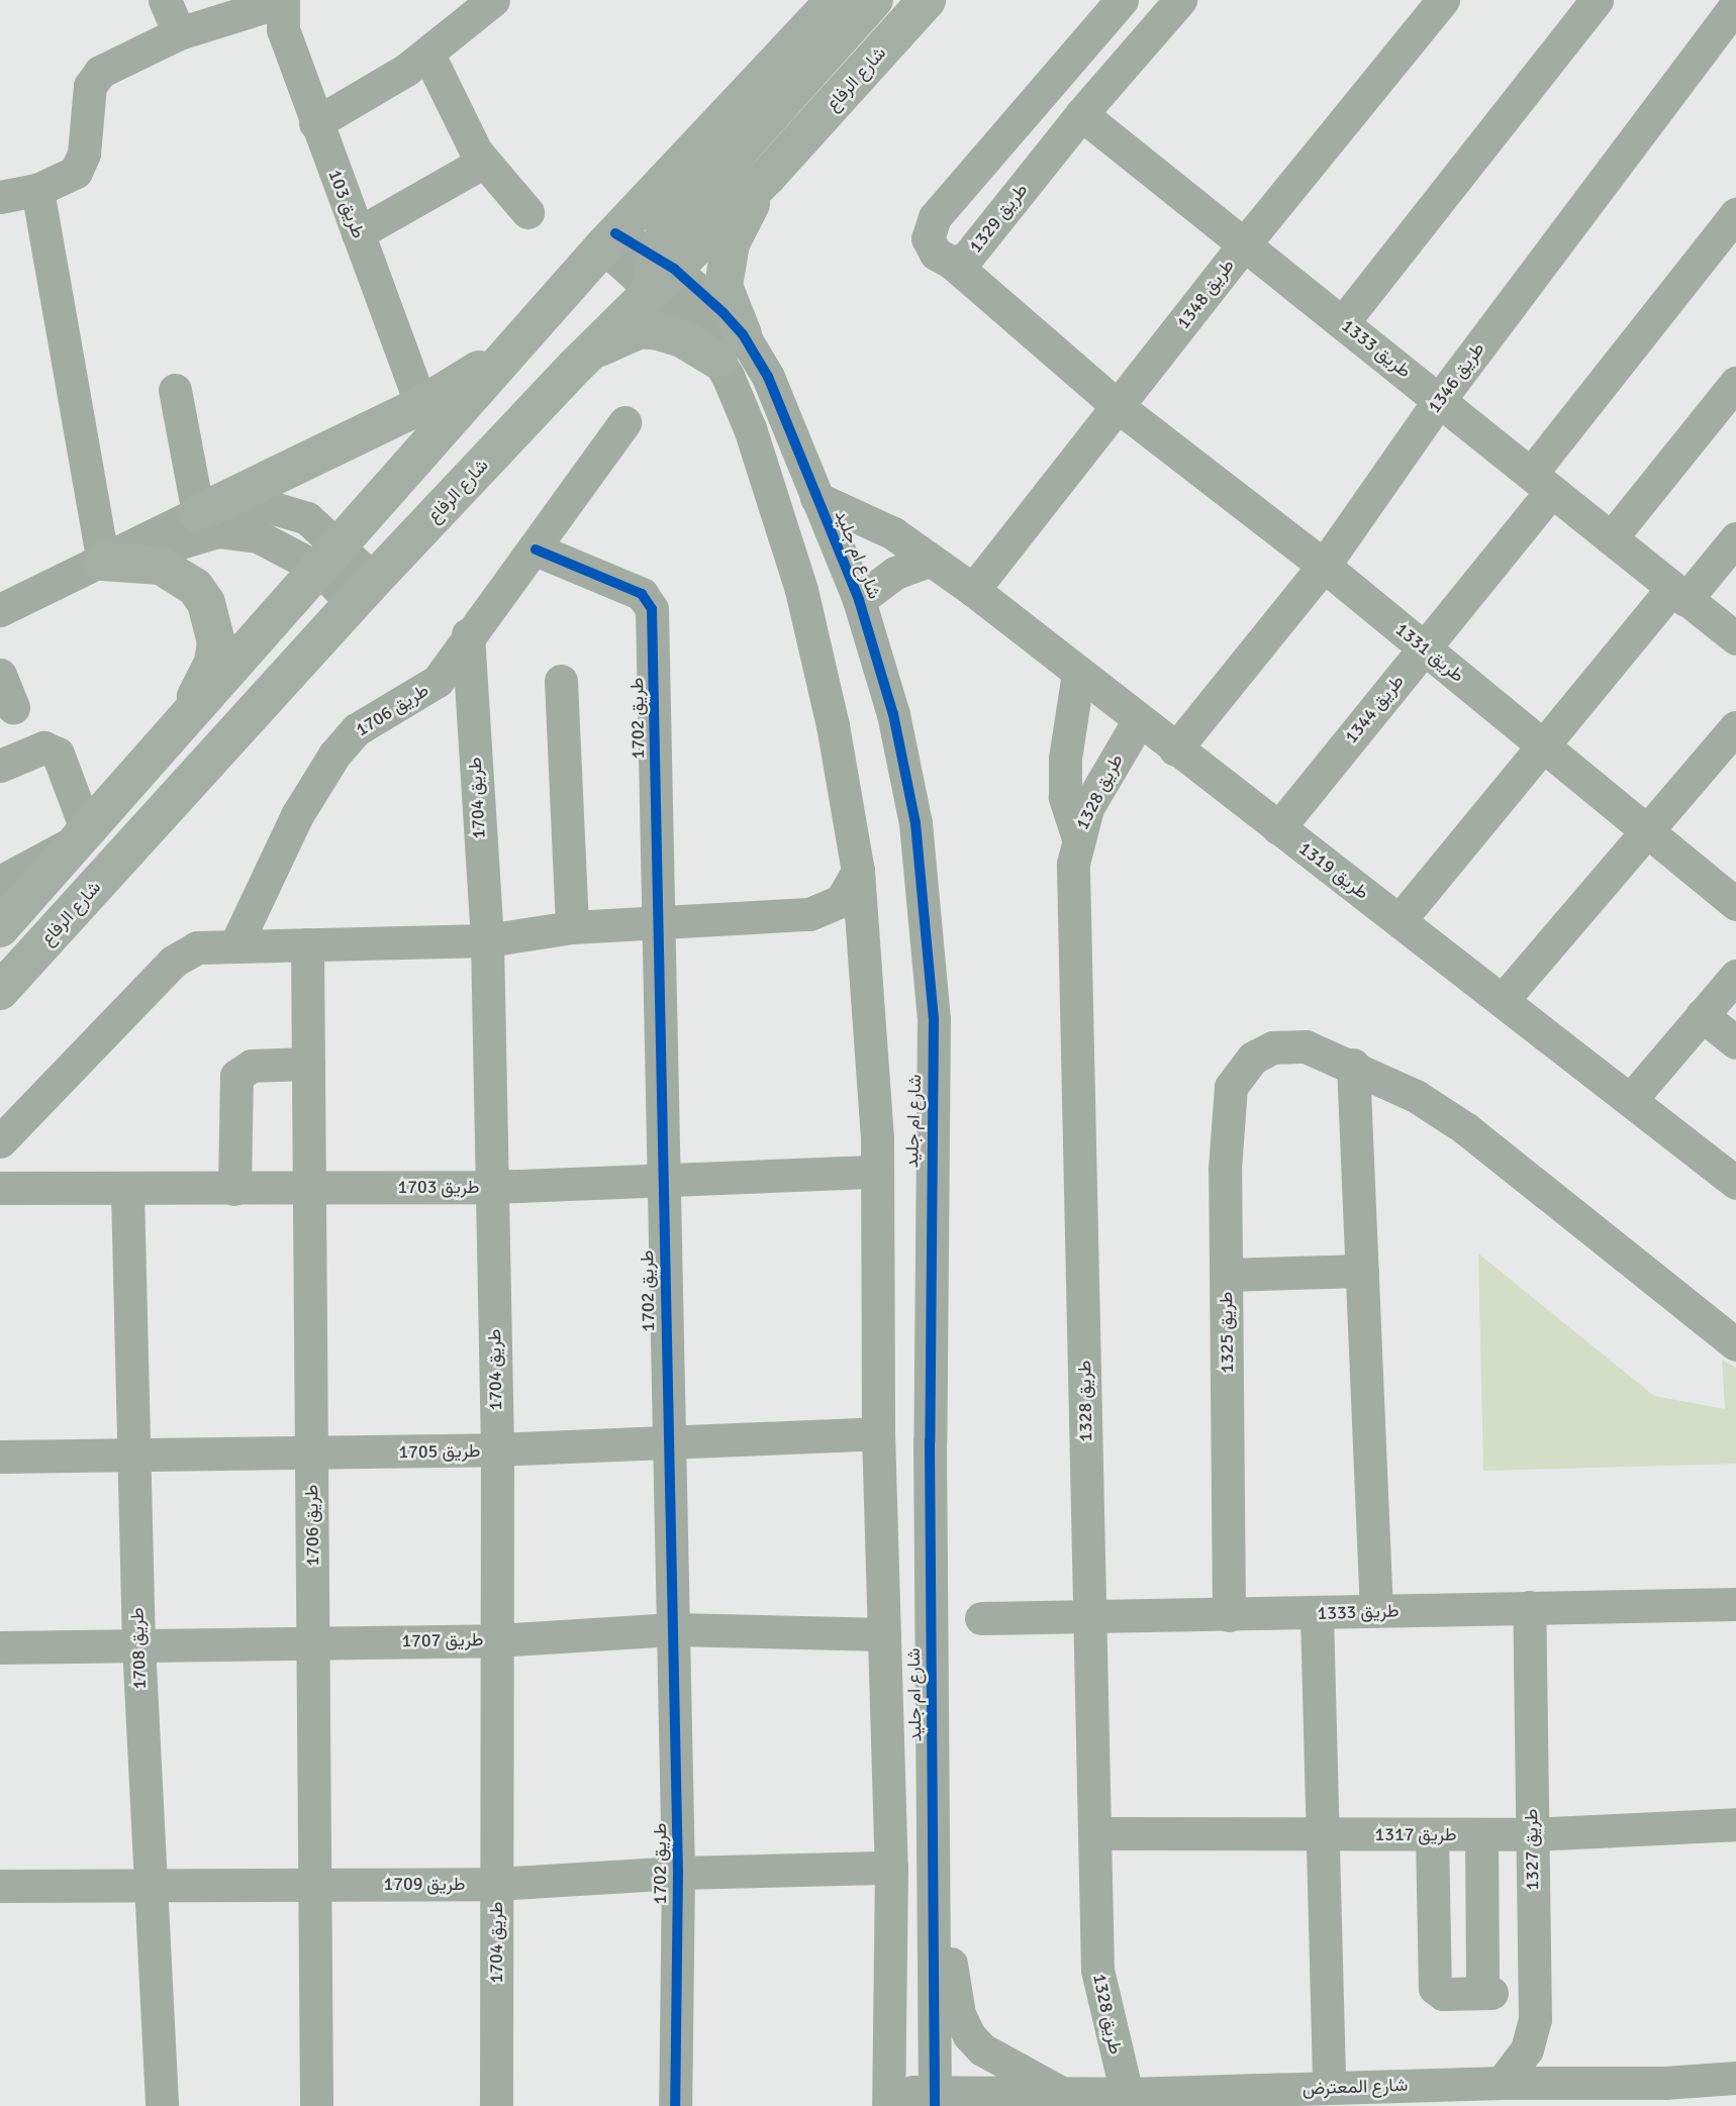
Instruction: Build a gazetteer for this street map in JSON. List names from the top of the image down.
{
  "streets": {
    "main road": ["شارع الرفاع"],
    "street": [
      "طريق 103",
      "طريق 1329",
      "طريق 1348",
      "طريق 1333",
      "طريق 1346",
      "شارع ام جليد",
      "طريق 1331",
      "طريق 1344",
      "طريق 1706",
      "طريق 1702",
      "طريق 1328",
      "طريق 1704",
      "طريق 1319",
      "طريق 1703",
      "طريق 1325",
      "طريق 1705",
      "طريق 1707",
      "طريق 1708",
      "طريق 1317",
      "طريق 1327",
      "طريق 1709",
      "شارع المعترض"
    ]
  },
  "crossings": [
    ["شارع الرفاع", "شارع ام جليد"],
    ["طريق 1329", "طريق 1333"],
    ["طريق 1329", "طريق 1331"],
    ["طريق 1348", "طريق 1333"],
    ["طريق 1348", "طريق 1331"],
    ["طريق 1348", "طريق 1319"],
    ["طريق 1333", "طريق 1346"],
    ["طريق 1333", "طريق 1344"],
    ["طريق 1333", "طريق 1328"],
    ["طريق 1333", "طريق 1325"],
    ["طريق 1333", "طريق 1327"],
    ["طريق 1346", "طريق 1331"],
    ["طريق 1346", "طريق 1319"],
    ["شارع ام جليد", "طريق 1319"],
    ["شارع ام جليد", "طريق 1703"],
    ["شارع ام جليد", "طريق 1705"],
    ["شارع ام جليد", "طريق 1707"],
    ["شارع ام جليد", "طريق 1709"],
    ["شارع ام جليد", "شارع المعترض"],
    ["طريق 1331", "طريق 1344"],
    ["طريق 1344", "طريق 1319"],
    ["طريق 1706", "طريق 1702"],
    ["طريق 1706", "طريق 1704"],
    ["طريق 1706", "طريق 1703"],
    ["طريق 1706", "طريق 1705"],
    ["طريق 1706", "طريق 1707"],
    ["طريق 1706", "طريق 1709"],
    ["طريق 1702", "طريق 1703"],
    ["طريق 1702", "طريق 1705"],
    ["طريق 1702", "طريق 1707"],
    ["طريق 1702", "طريق 1709"],
    ["طريق 1328", "طريق 1319"],
    ["طريق 1328", "طريق 1317"],
    ["طريق 1328", "شارع المعترض"],
    ["طريق 1704", "طريق 1703"],
    ["طريق 1704", "طريق 1705"],
    ["طريق 1704", "طريق 1707"],
    ["طريق 1704", "طريق 1709"],
    ["طريق 1703", "طريق 1708"],
    ["طريق 1705", "طريق 1708"],
    ["طريق 1707", "طريق 1708"],
    ["طريق 1708", "طريق 1709"],
    ["طريق 1317", "طريق 1327"],
    ["طريق 1327", "شارع المعترض"]
  ]
}
